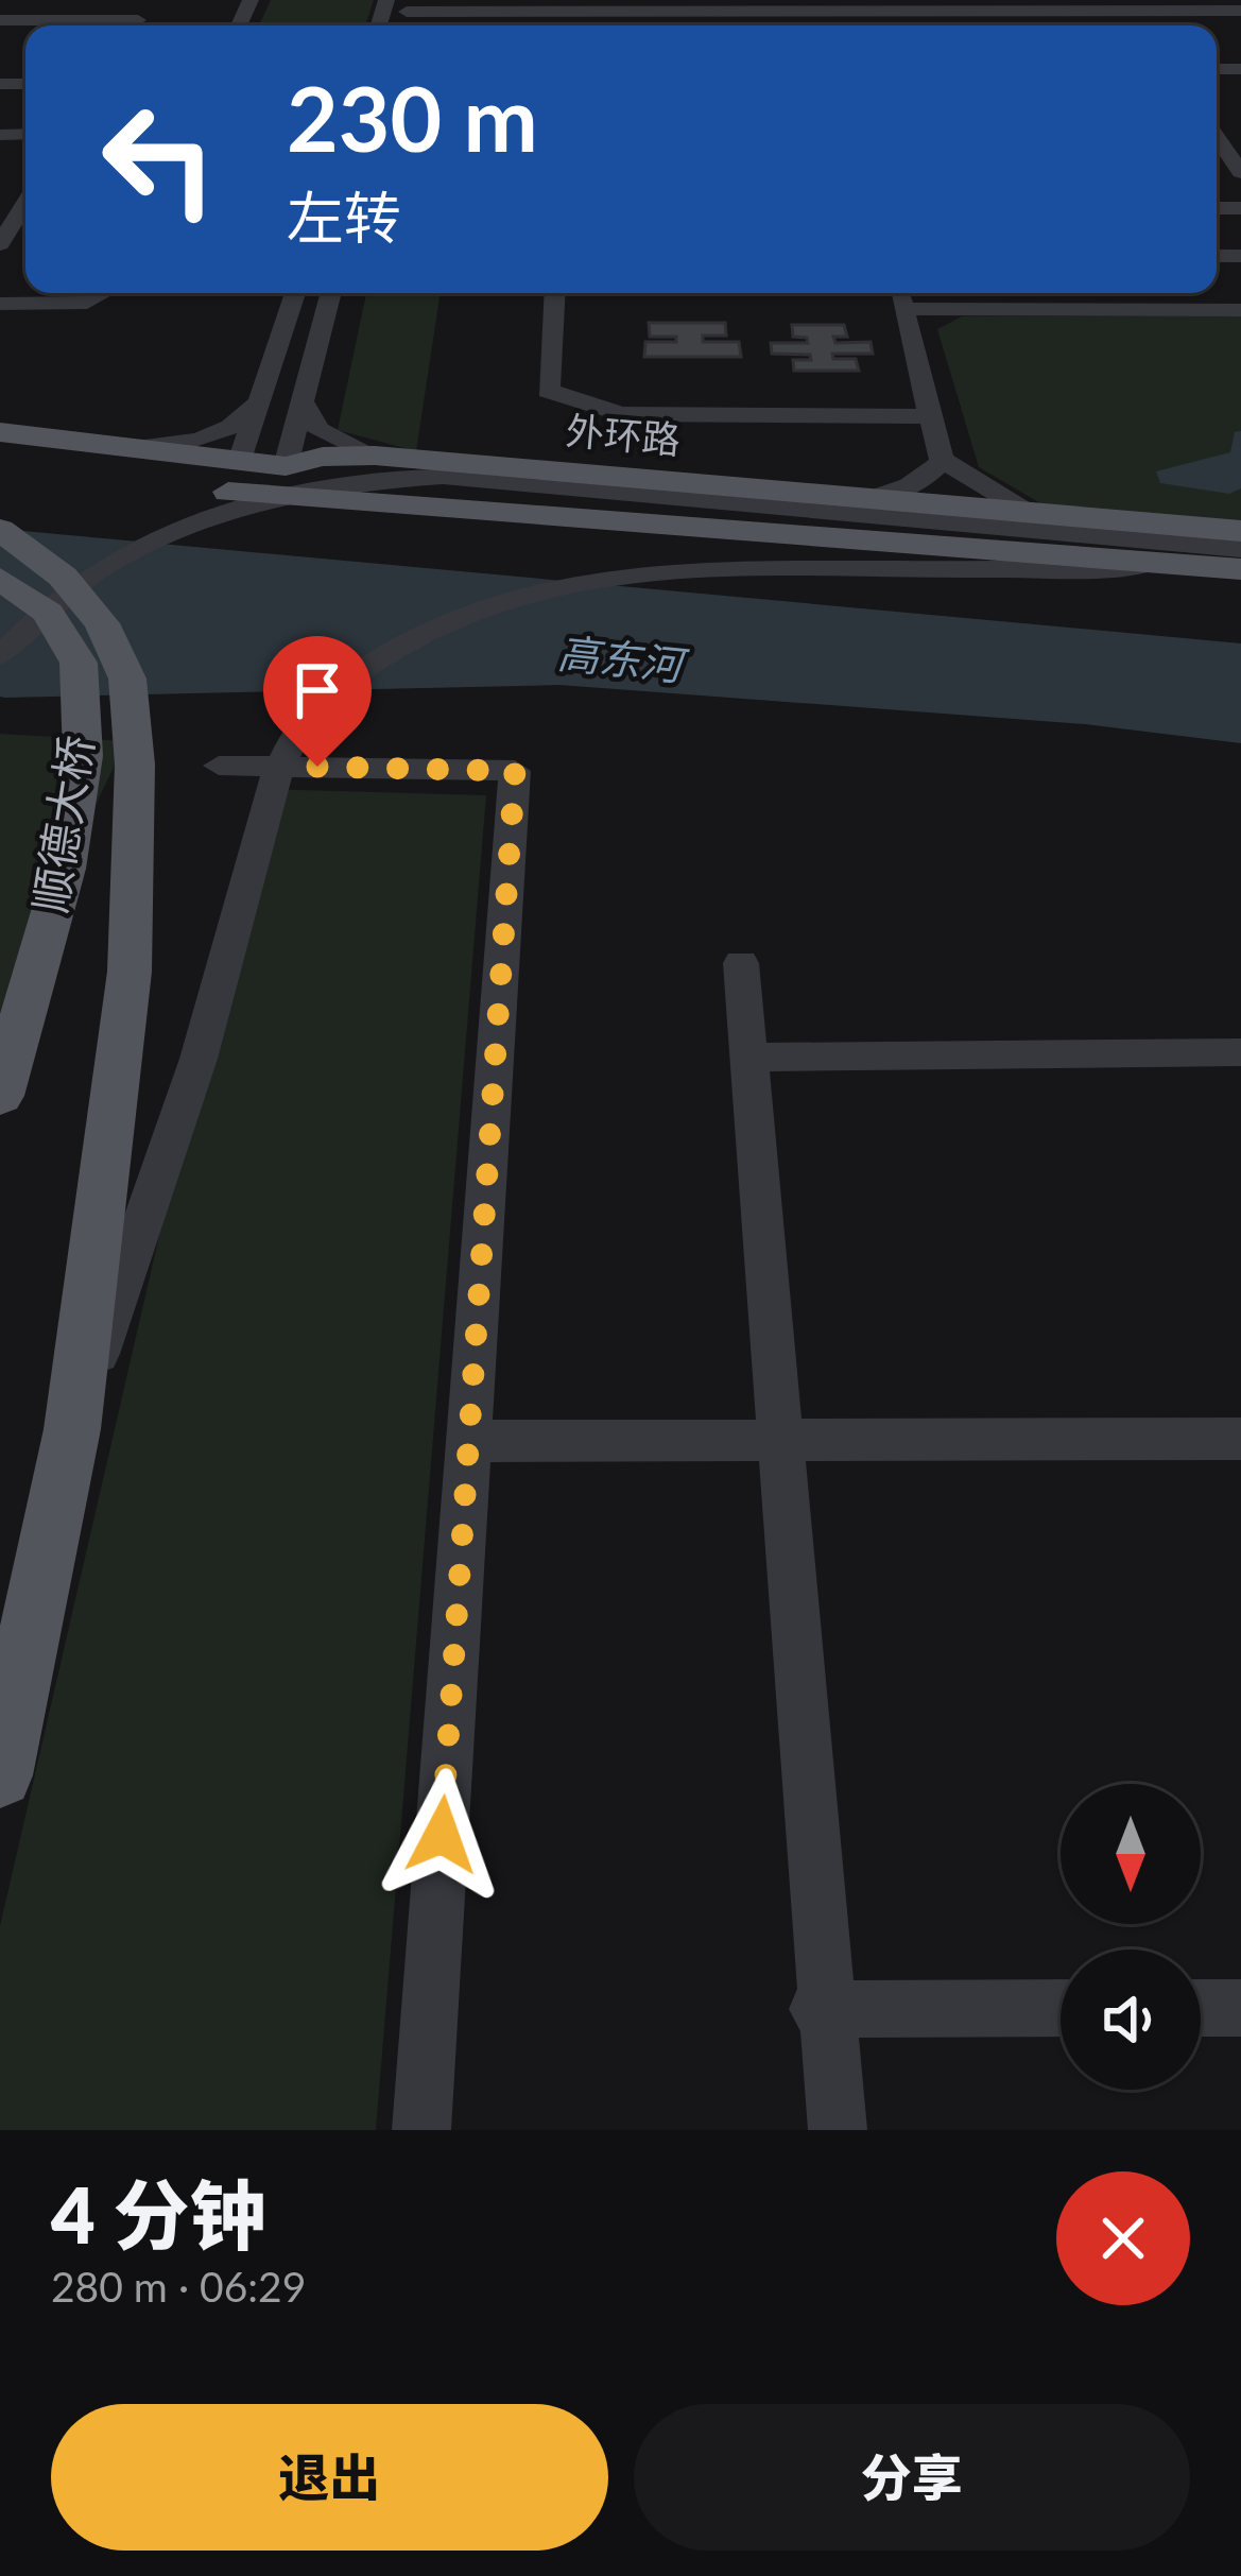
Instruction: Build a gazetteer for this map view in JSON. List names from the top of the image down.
{
  "streets": {
    "main road": ["外环路", "顺德大桥"]
  },
  "water": ["高东河"],
  "north": "bottom",
  "page": {
    "turn": ["230 m", "左转"],
    "heading": ["4 分钟", "280 m · 06:29"],
    "buttons": ["退出", "分享"]
  }
}
